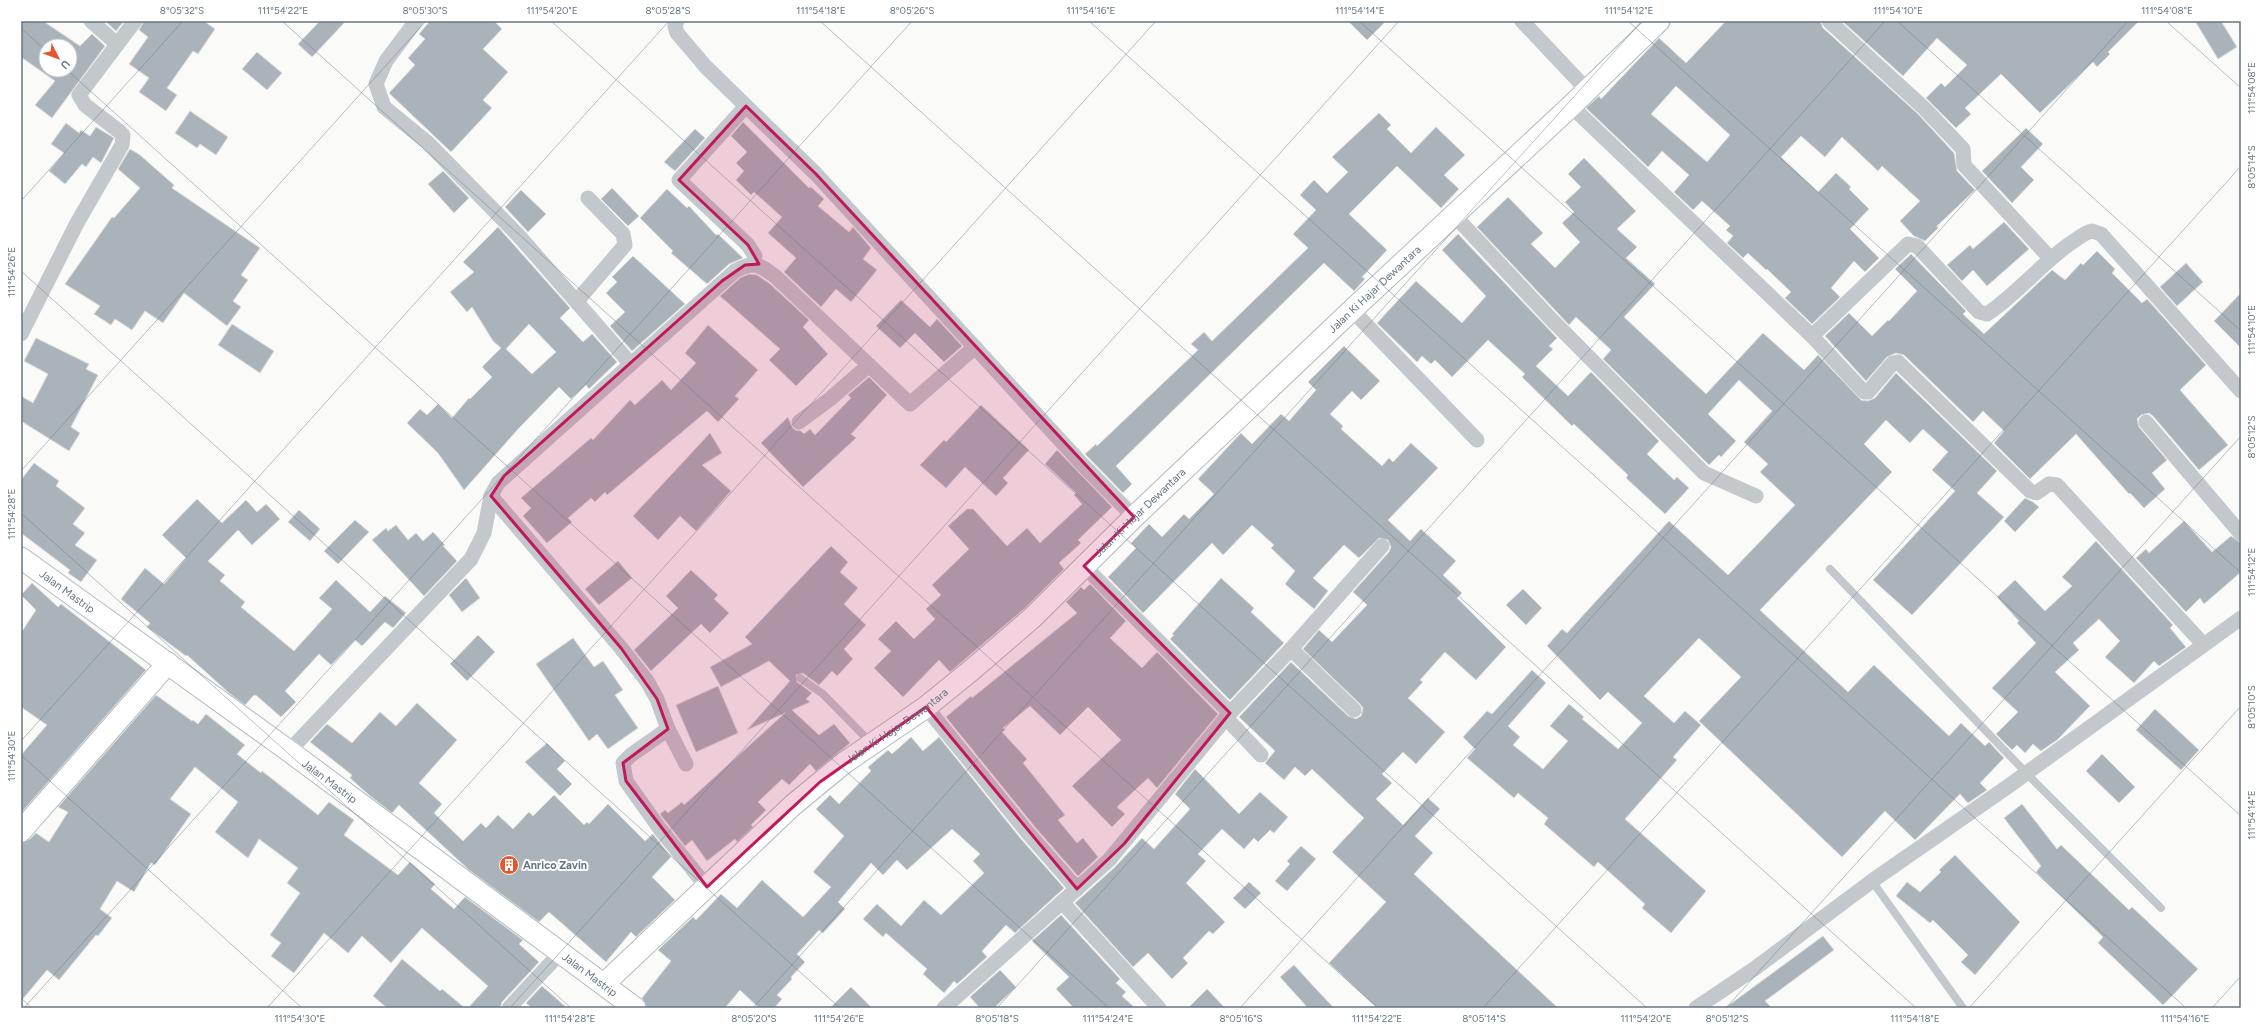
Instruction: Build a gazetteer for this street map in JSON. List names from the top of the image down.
{
  "streets": {
    "street": ["Jalan Ki Hajar Dewantara", "Jalan Mastrip"]
  },
  "crossings": [
    ["Jalan Ki Hajar Dewantara", "Jalan Mastrip"]
  ],
  "places": {
    "building": ["Anrico Zavin"]
  },
  "north": "bottom right",
  "coordinates": [
    "8°05'32\"S",
    "111°54'22\"E",
    "8°05'30\"S",
    "111°54'20\"E",
    "8°05'28\"S",
    "111°54'18\"E",
    "8°05'26\"S",
    "111°54'16\"E",
    "111°54'14\"E",
    "111°54'12\"E",
    "111°54'10\"E",
    "111°54'08\"E",
    "8°05'14\"S",
    "111°54'26\"E",
    "8°05'12\"S",
    "111°54'28\"E",
    "8°05'10\"S",
    "111°54'30\"E",
    "8°05'20\"S",
    "8°05'18\"S",
    "111°54'24\"E",
    "8°05'16\"S"
  ]
}
